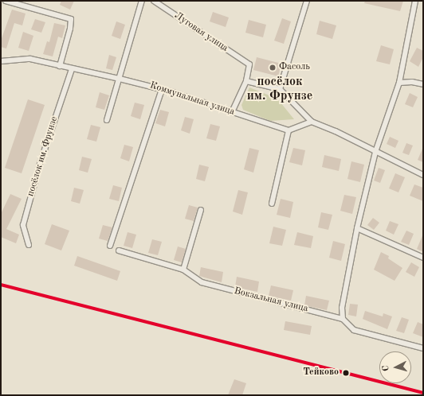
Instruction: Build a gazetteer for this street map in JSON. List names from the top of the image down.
{
  "streets": {
    "street": [
      "Луговая улица",
      "Коммунальная улица",
      "посёлок им. Фрунзе",
      "Вокзальная улица"
    ]
  },
  "crossings": [
    ["Коммунальная улица", "посёлок им. Фрунзе"]
  ],
  "districts": ["посёлок им. Фрунзе"],
  "places": ["Фасоль", "Тейково"],
  "north": "left"
}
